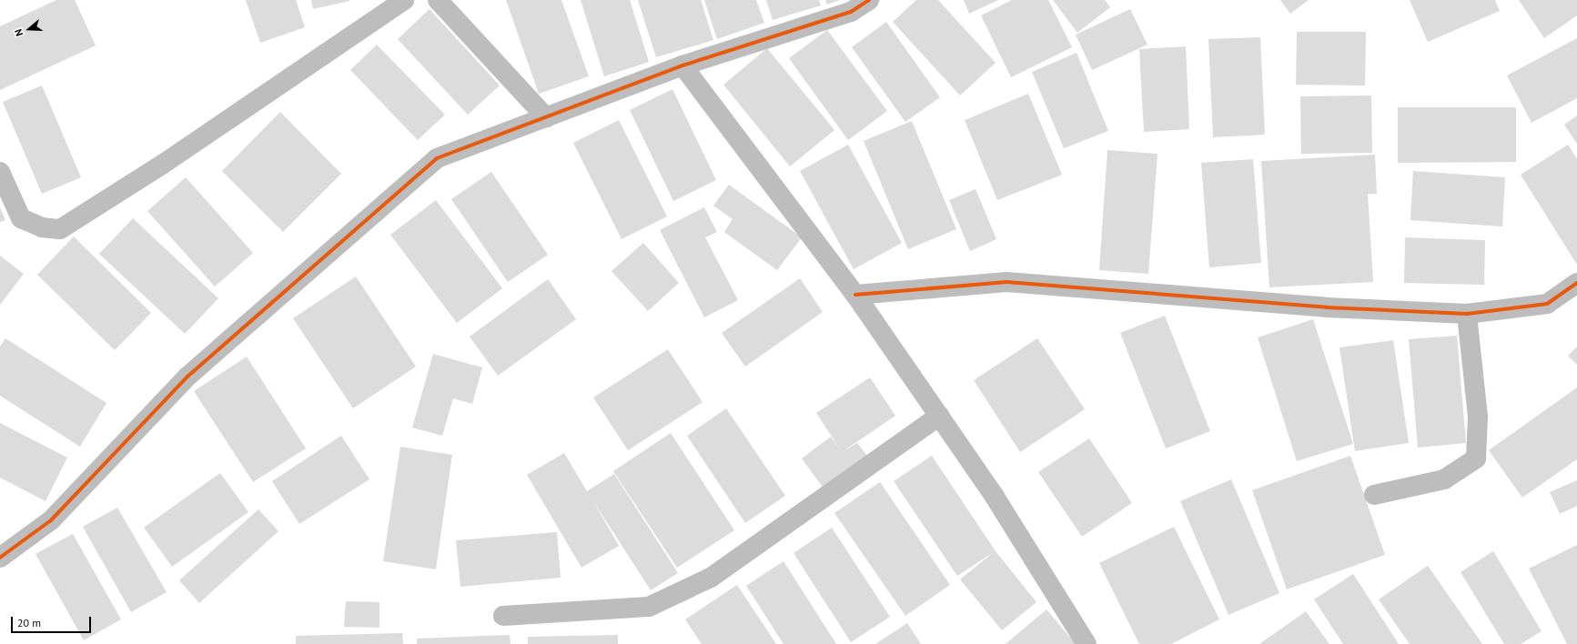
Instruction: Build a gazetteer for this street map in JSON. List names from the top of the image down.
{
  "scale_bar": "20 m",
  "north": "left"
}
